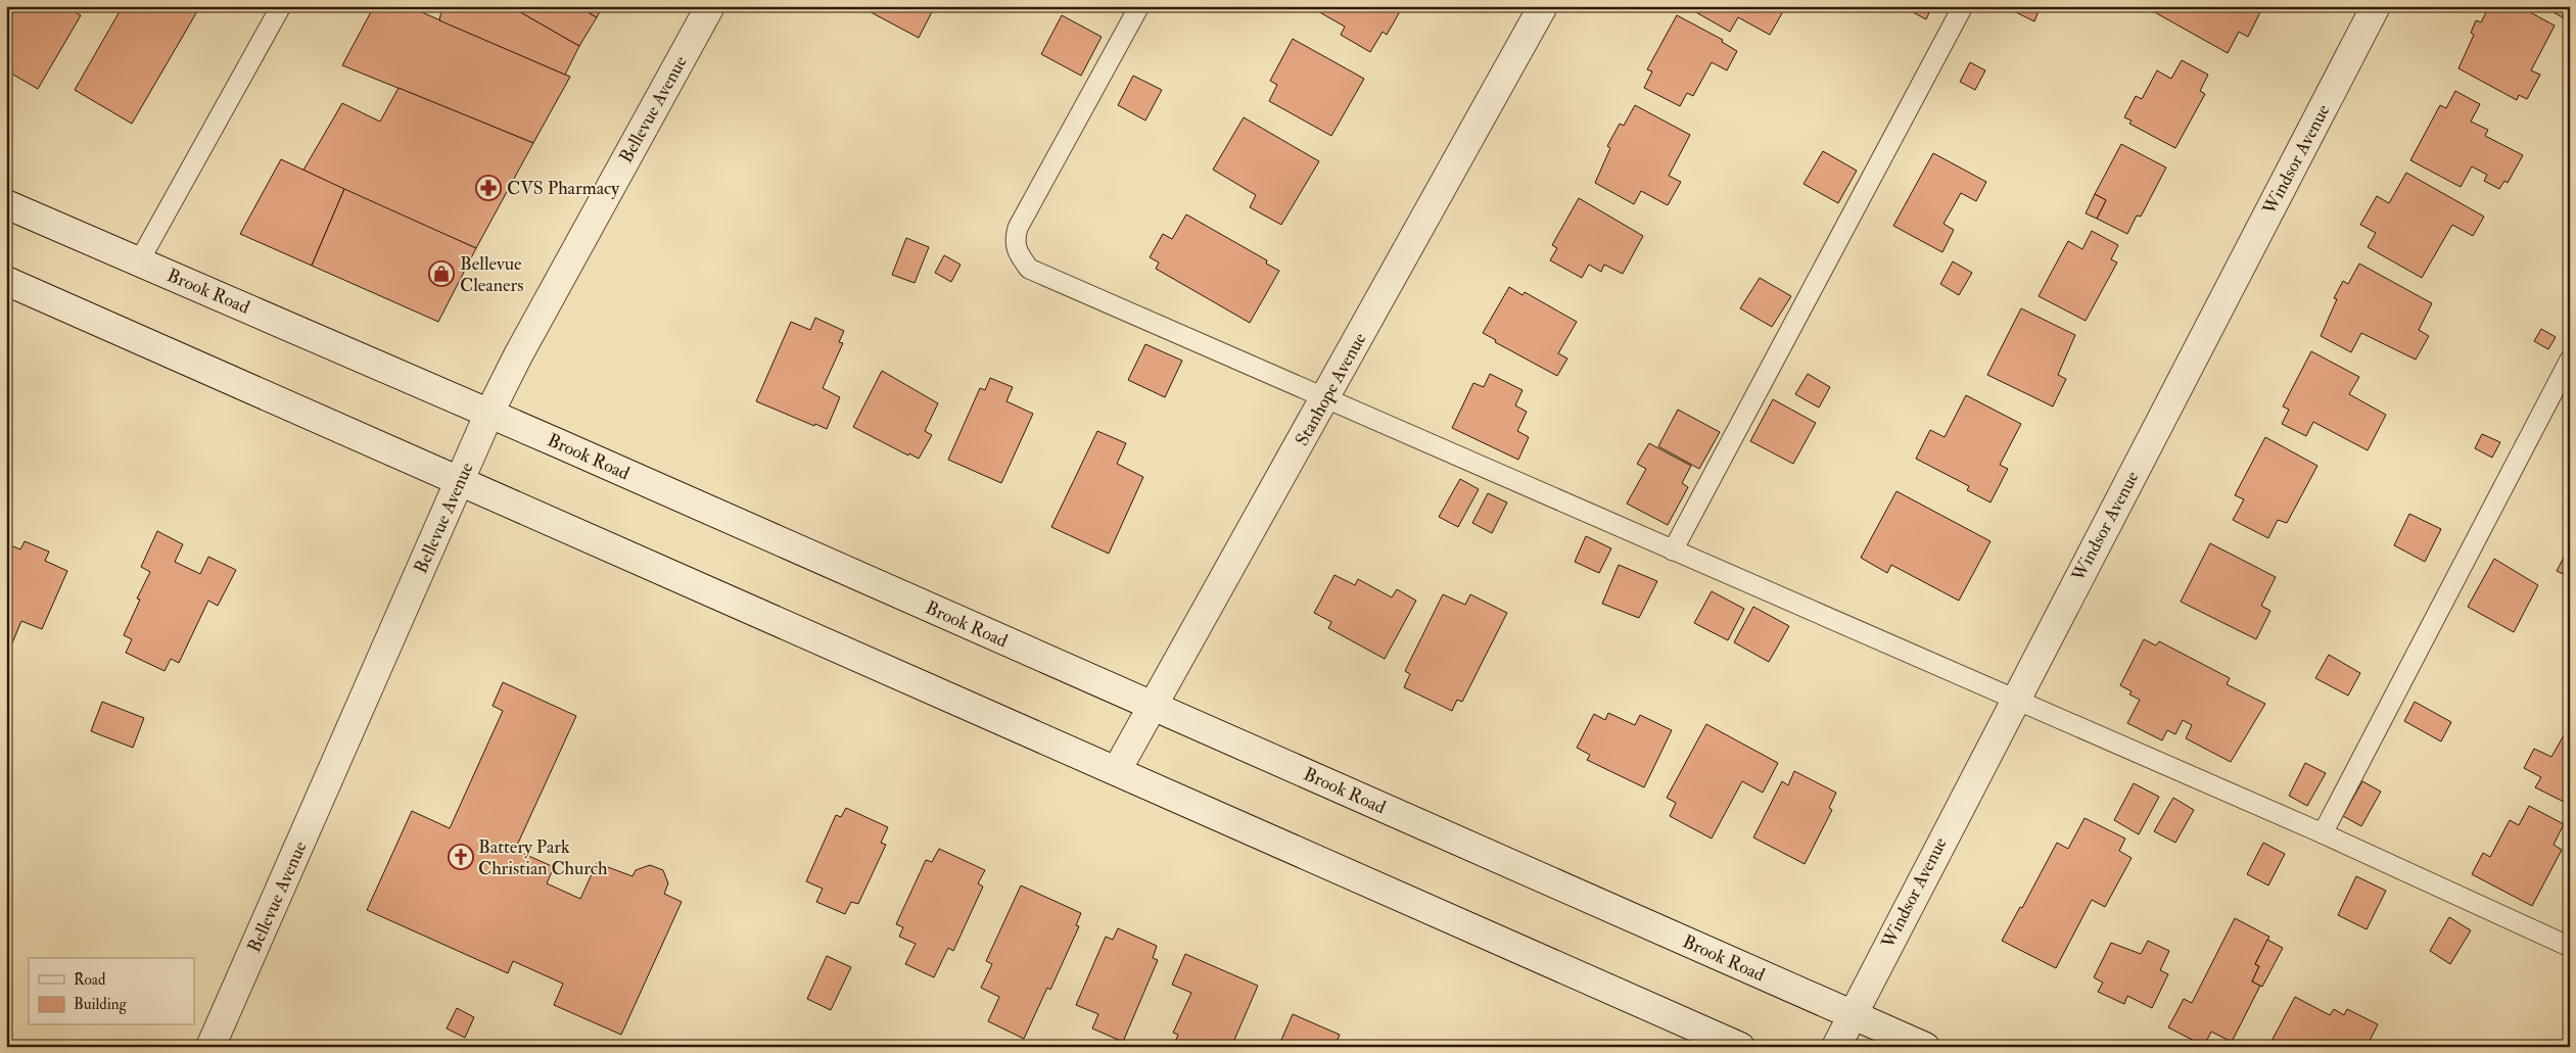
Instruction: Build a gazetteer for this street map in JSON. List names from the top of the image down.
{
  "streets": {
    "main road": [
      "Bellevue Avenue",
      "Windsor Avenue",
      "Brook Road",
      "Stanhope Avenue"
    ]
  },
  "crossings": [
    ["Bellevue Avenue", "Brook Road"],
    ["Windsor Avenue", "Brook Road"],
    ["Brook Road", "Stanhope Avenue"]
  ],
  "places": {
    "pharmacy": ["CVS Pharmacy"],
    "shop": ["Bellevue Cleaners"],
    "church": ["Battery Park Christian Church"]
  },
  "legend": ["Road", "Building"]
}
